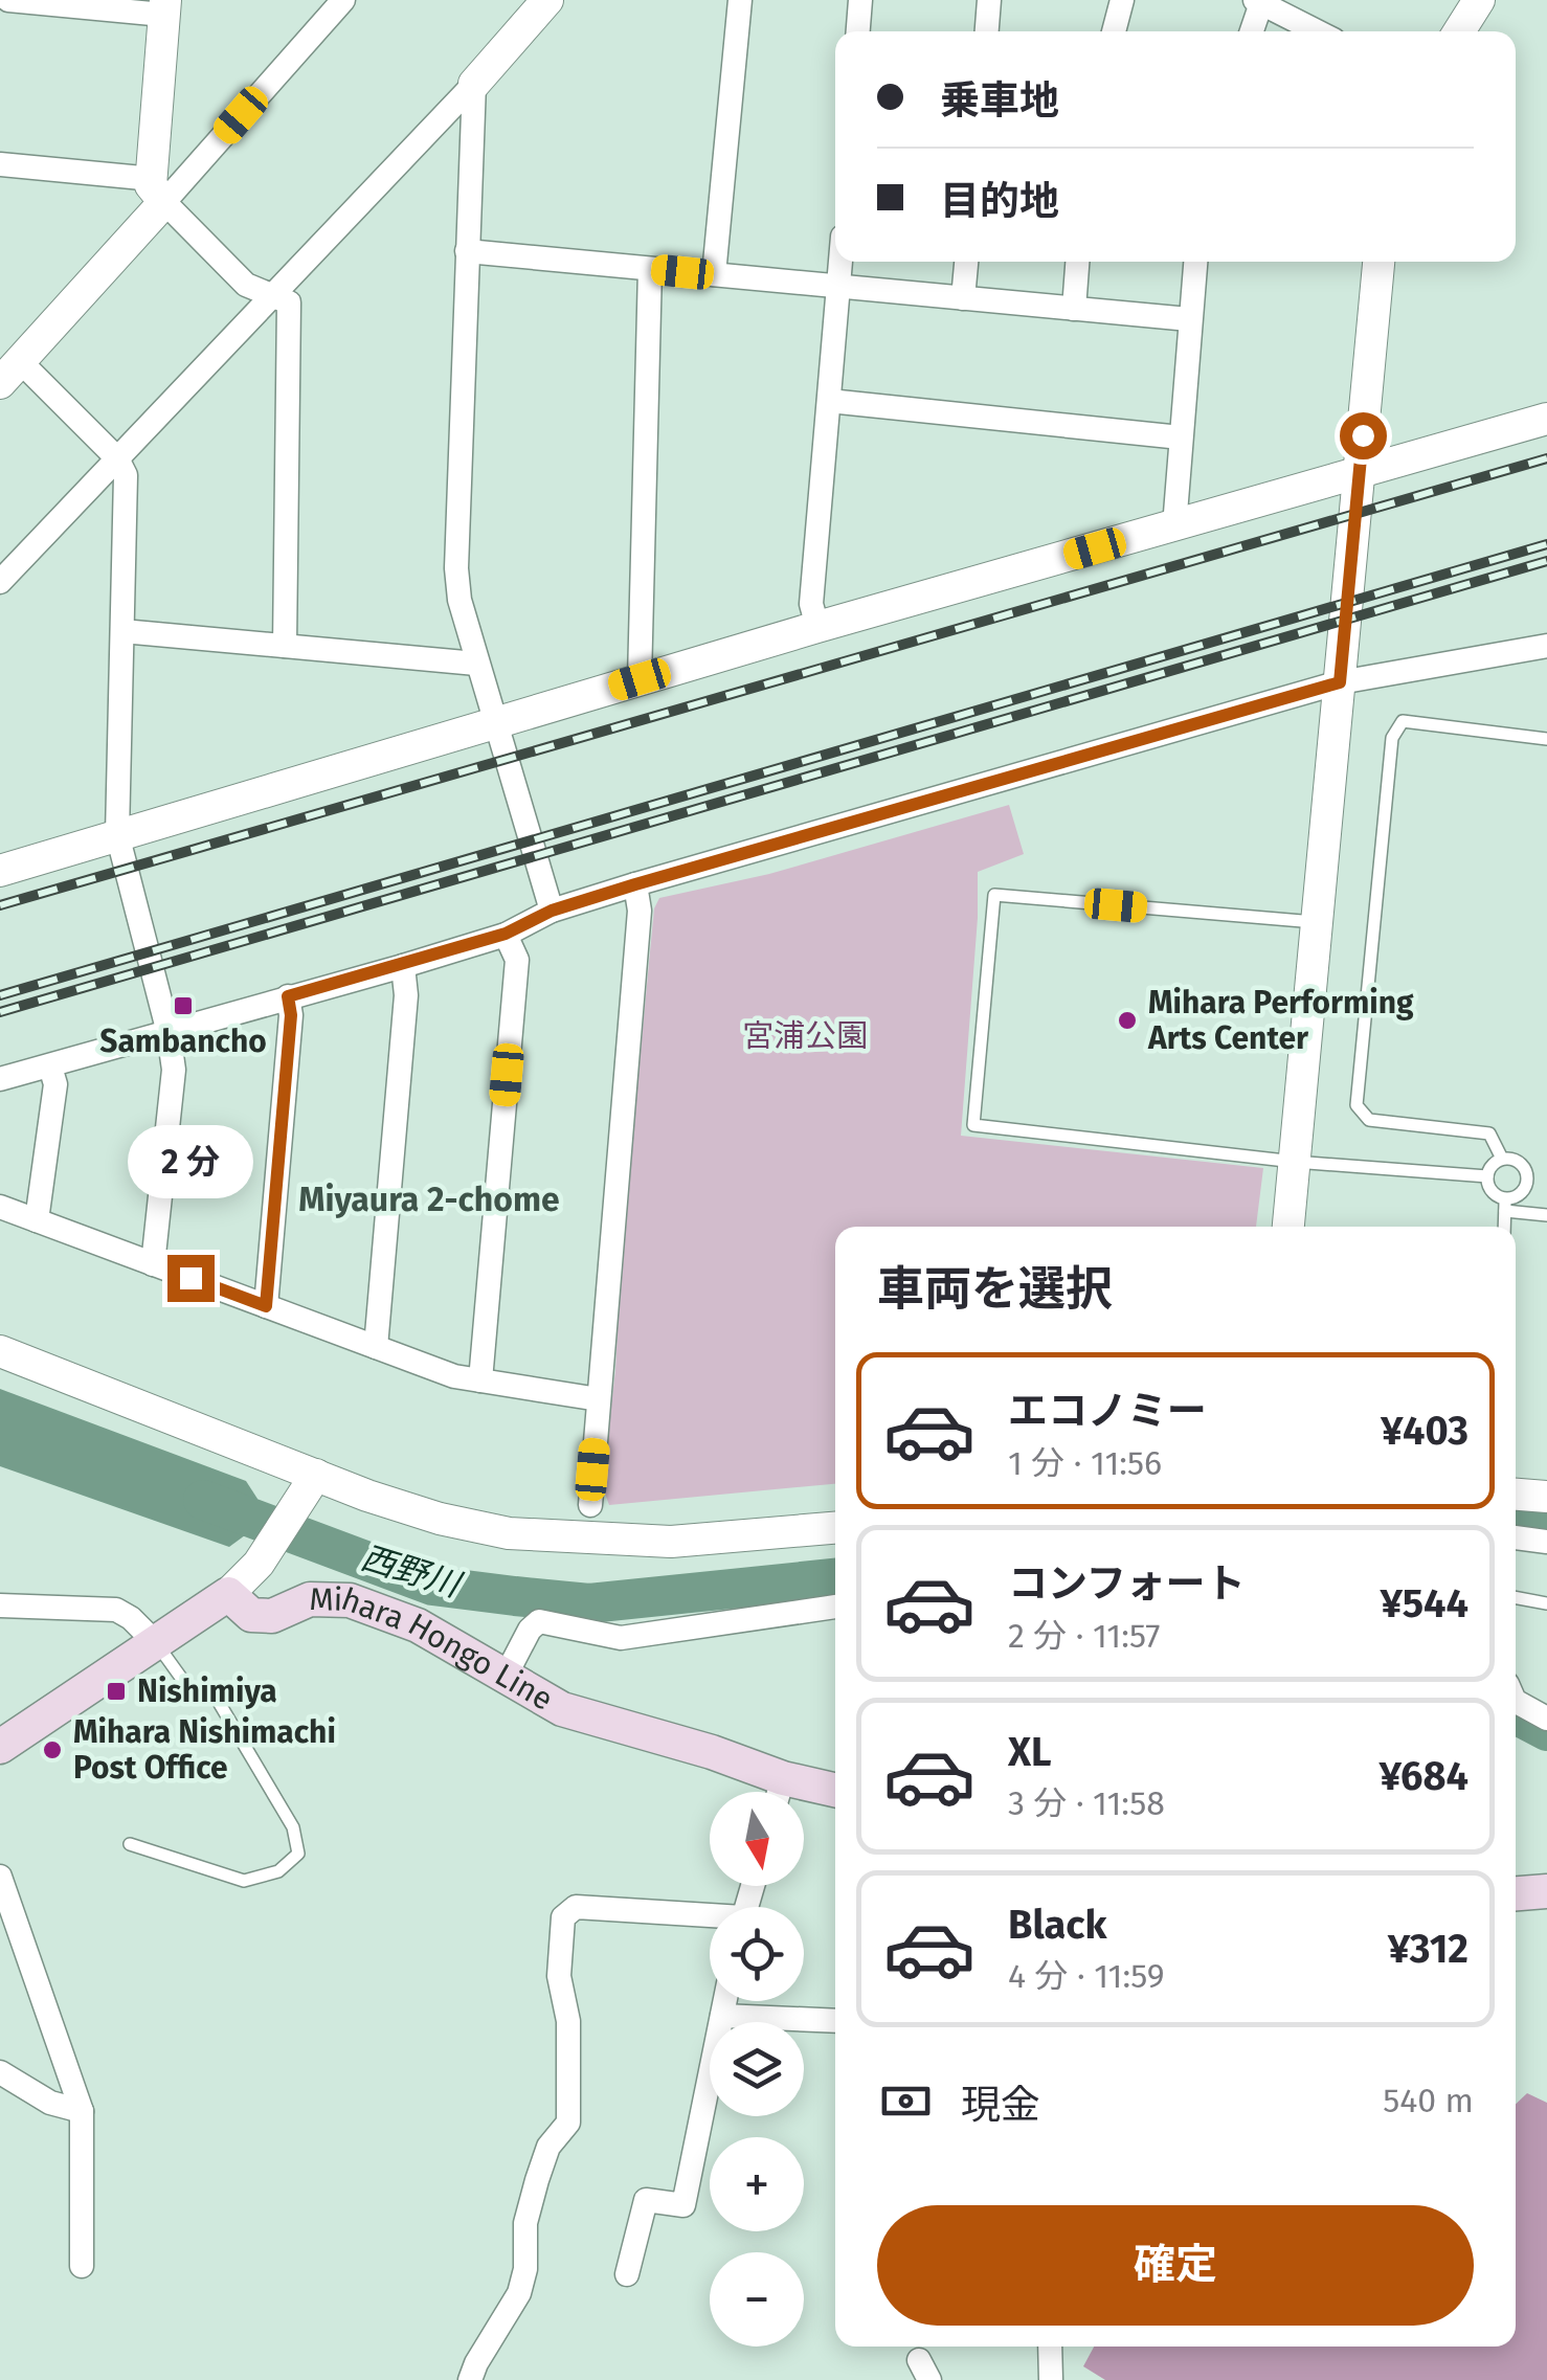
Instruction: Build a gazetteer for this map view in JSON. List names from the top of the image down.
{
  "streets": {
    "main road": ["Mihara Hongo Line"]
  },
  "districts": ["Miyaura 2-chome"],
  "water": ["西野川"],
  "parks": ["宮浦公園"],
  "places": {
    "transit": ["Sambancho", "Nishimiya"],
    "other": ["Mihara Performing Arts Center", "Mihara Nishimachi Post Office"]
  },
  "north": "bottom",
  "page": {
    "banner": ["乗車地", "目的地"],
    "bubble": "2 分",
    "heading": "車両を選択",
    "list": [
      {
        "name": "エコノミー",
        "note": "1 分 · 11:56",
        "value": "¥403"
      },
      {
        "name": "コンフォート",
        "note": "2 分 · 11:57",
        "value": "¥544"
      },
      {
        "name": "XL",
        "note": "3 分 · 11:58",
        "value": "¥684"
      },
      {
        "name": "Black",
        "note": "4 分 · 11:59",
        "value": "¥312"
      }
    ],
    "map_buttons": ["+", "−"],
    "pay": ["現金", "540 m"],
    "buttons": "確定"
  }
}
